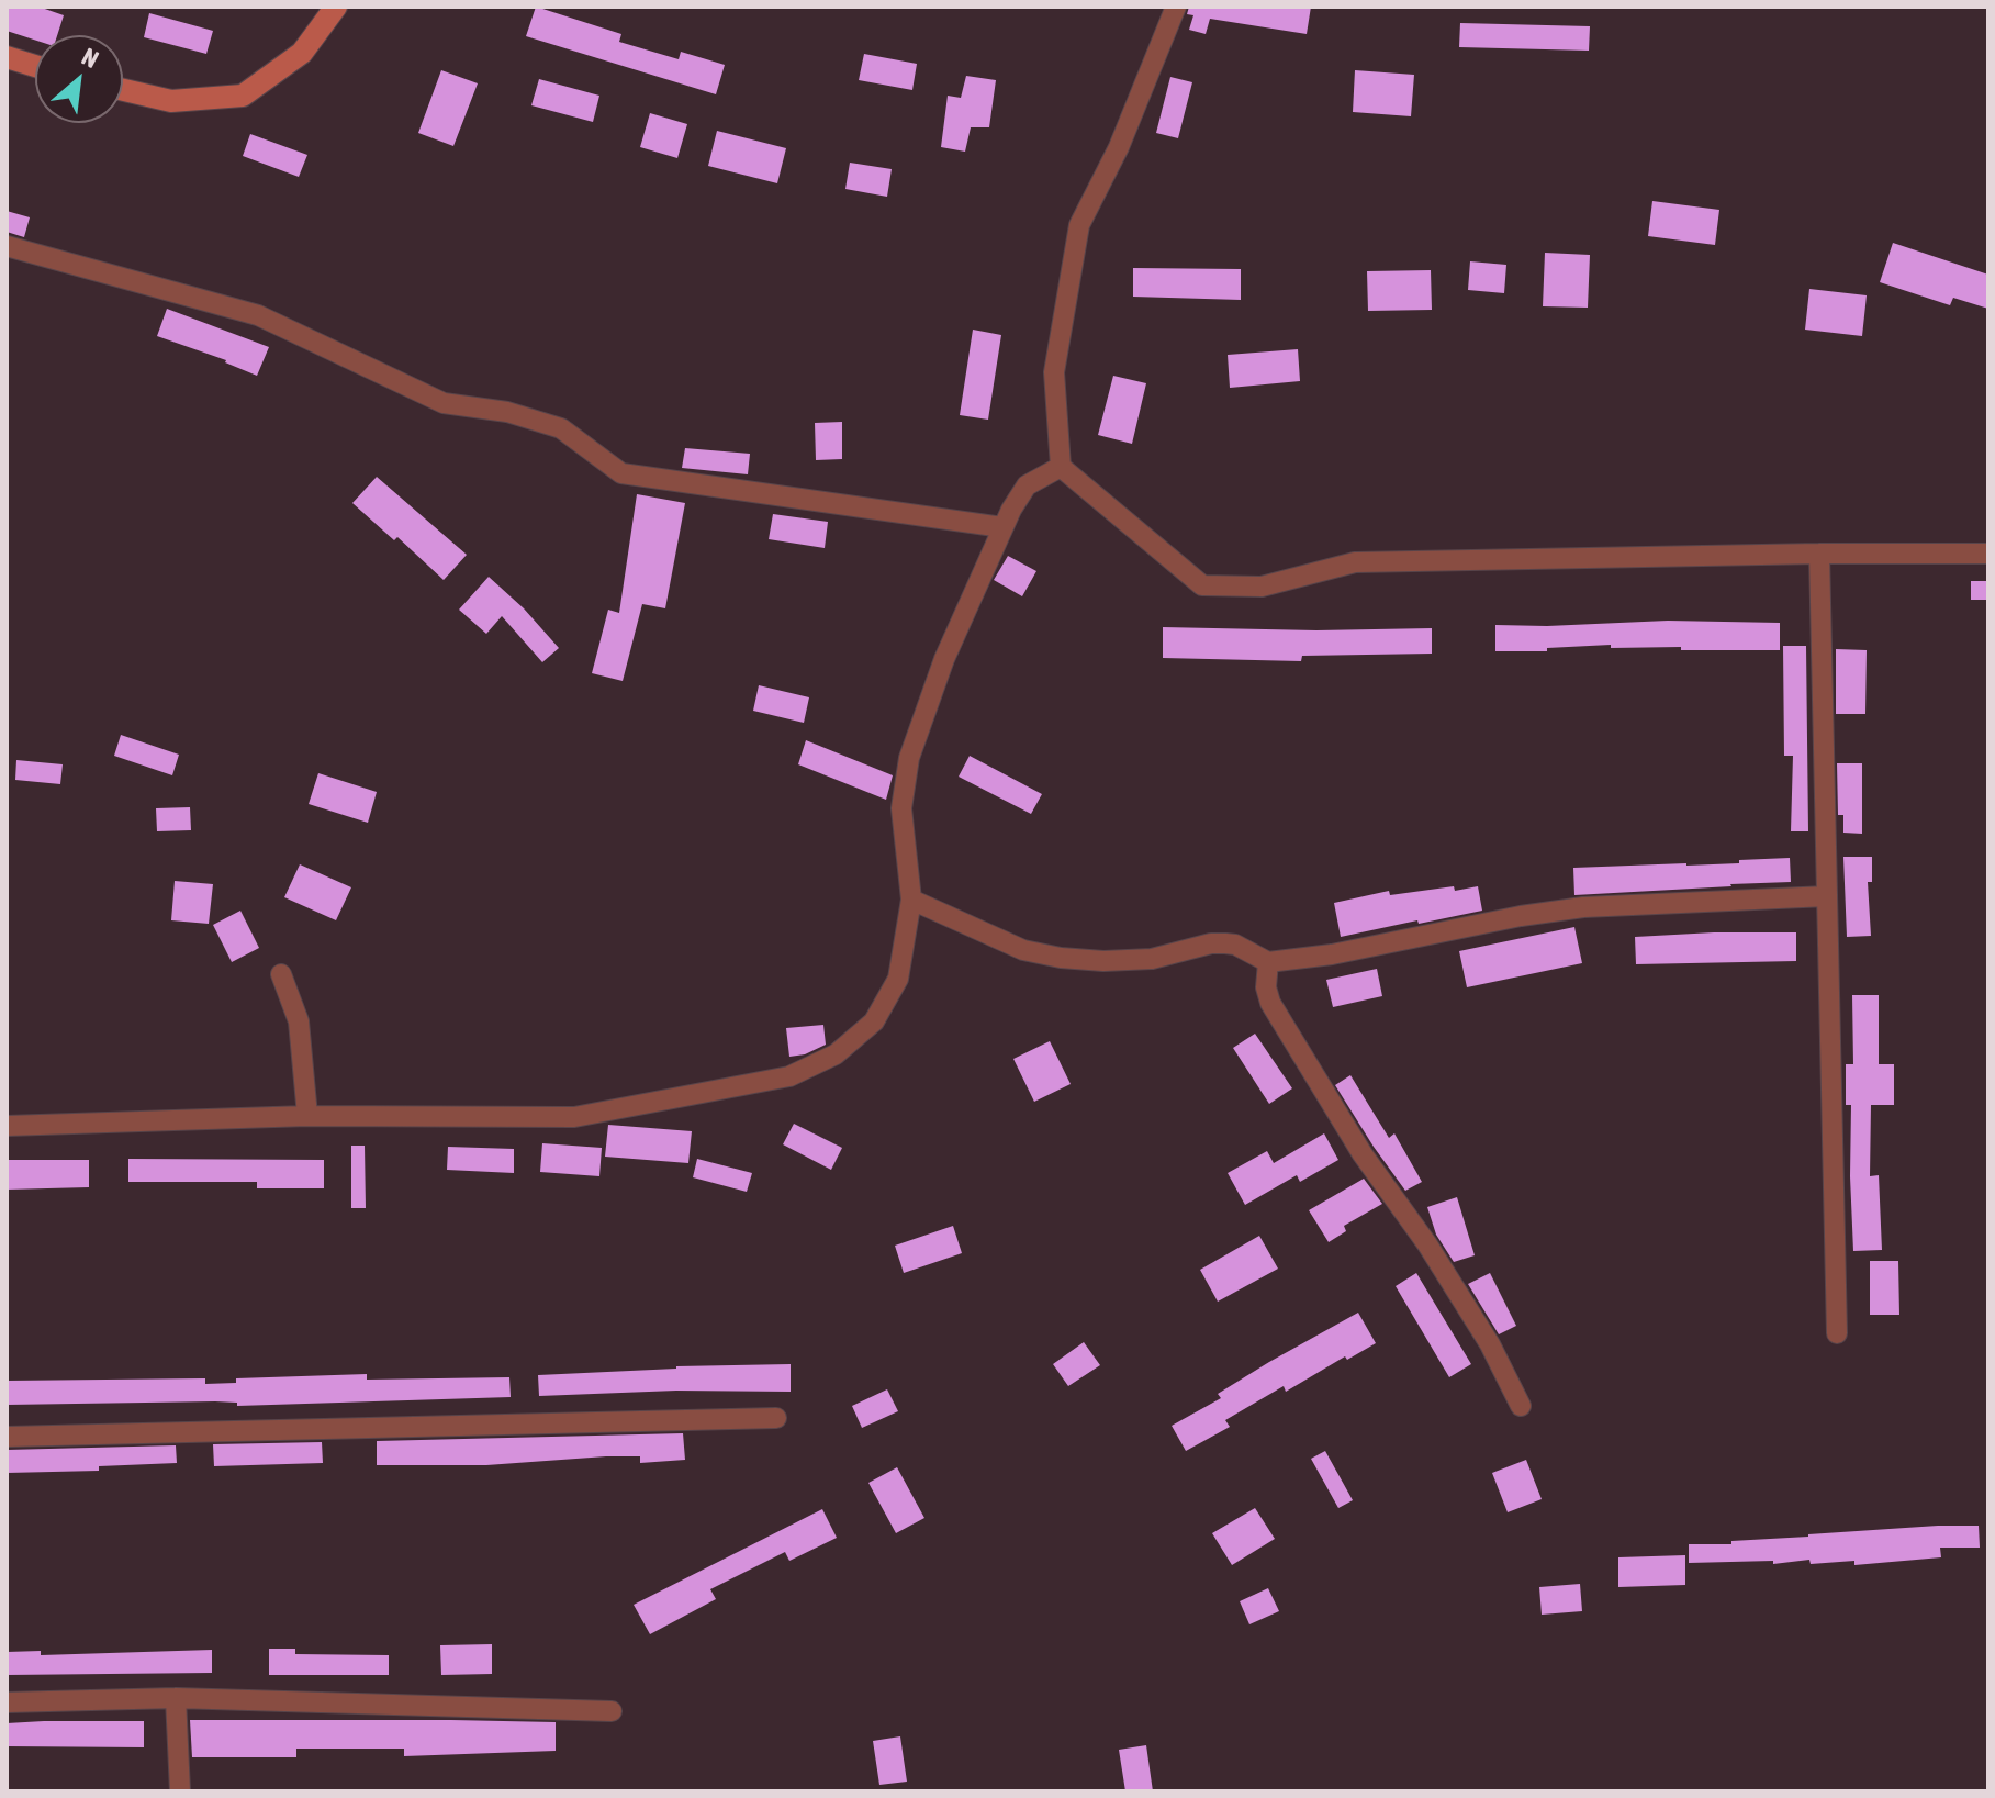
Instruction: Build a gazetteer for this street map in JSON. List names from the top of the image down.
{
  "north": "top right"
}
